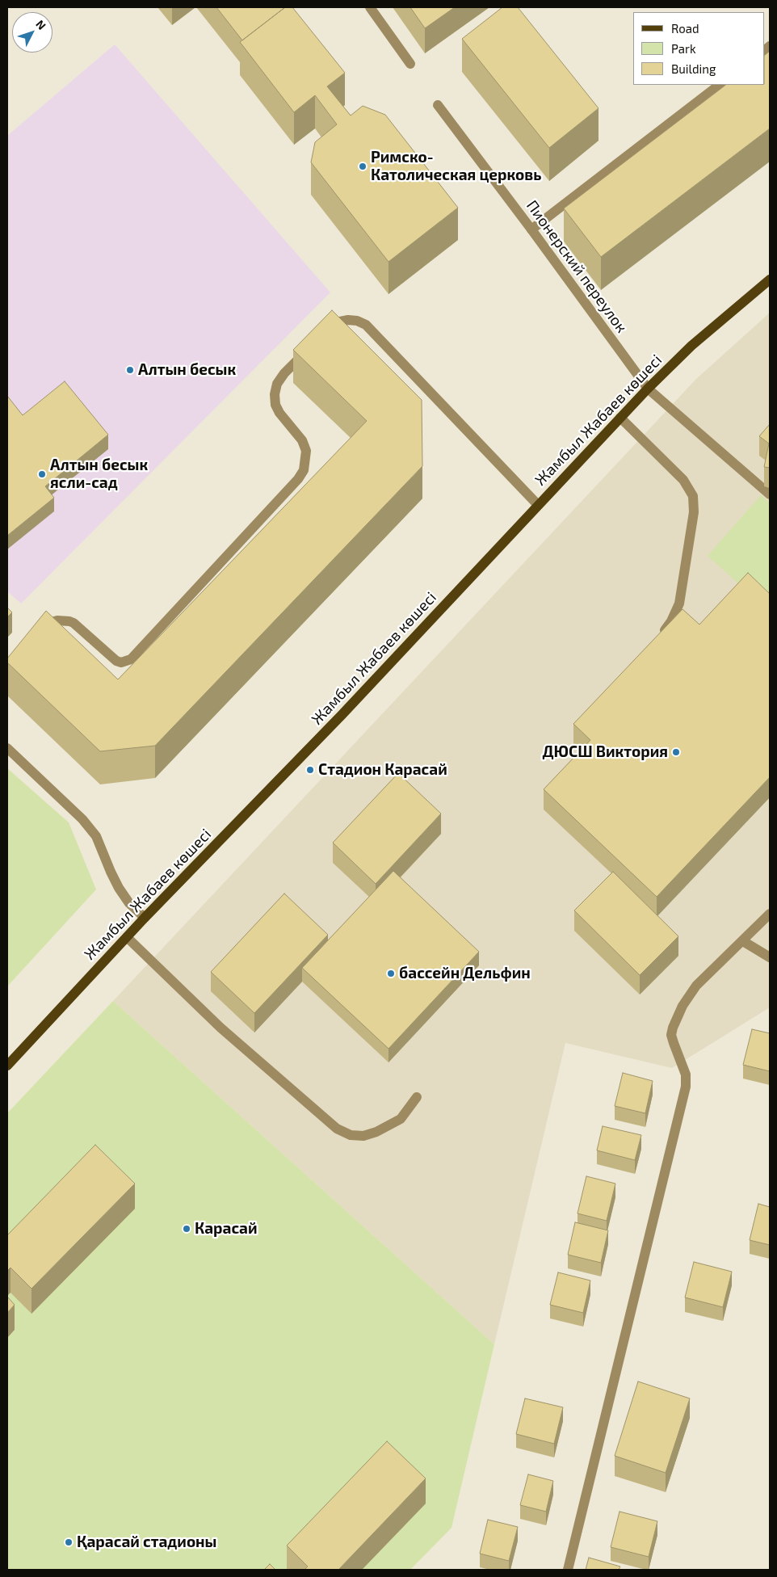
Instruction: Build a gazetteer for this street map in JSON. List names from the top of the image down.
{
  "streets": {
    "main road": ["Жамбыл Жабаев көшесі"],
    "street": ["Пионерский переулок"]
  },
  "crossings": [
    ["Пионерский переулок", "Жамбыл Жабаев көшесі"]
  ],
  "places": [
    "Римско- Католическая церковь",
    "Алтын бесык",
    "Алтын бесык ясли-сад",
    "ДЮСШ Виктория",
    "Стадион Карасай",
    "бассейн Дельфин",
    "Карасай",
    "Қарасай стадионы"
  ],
  "legend": ["Road", "Park", "Building"],
  "north": "top right"
}
